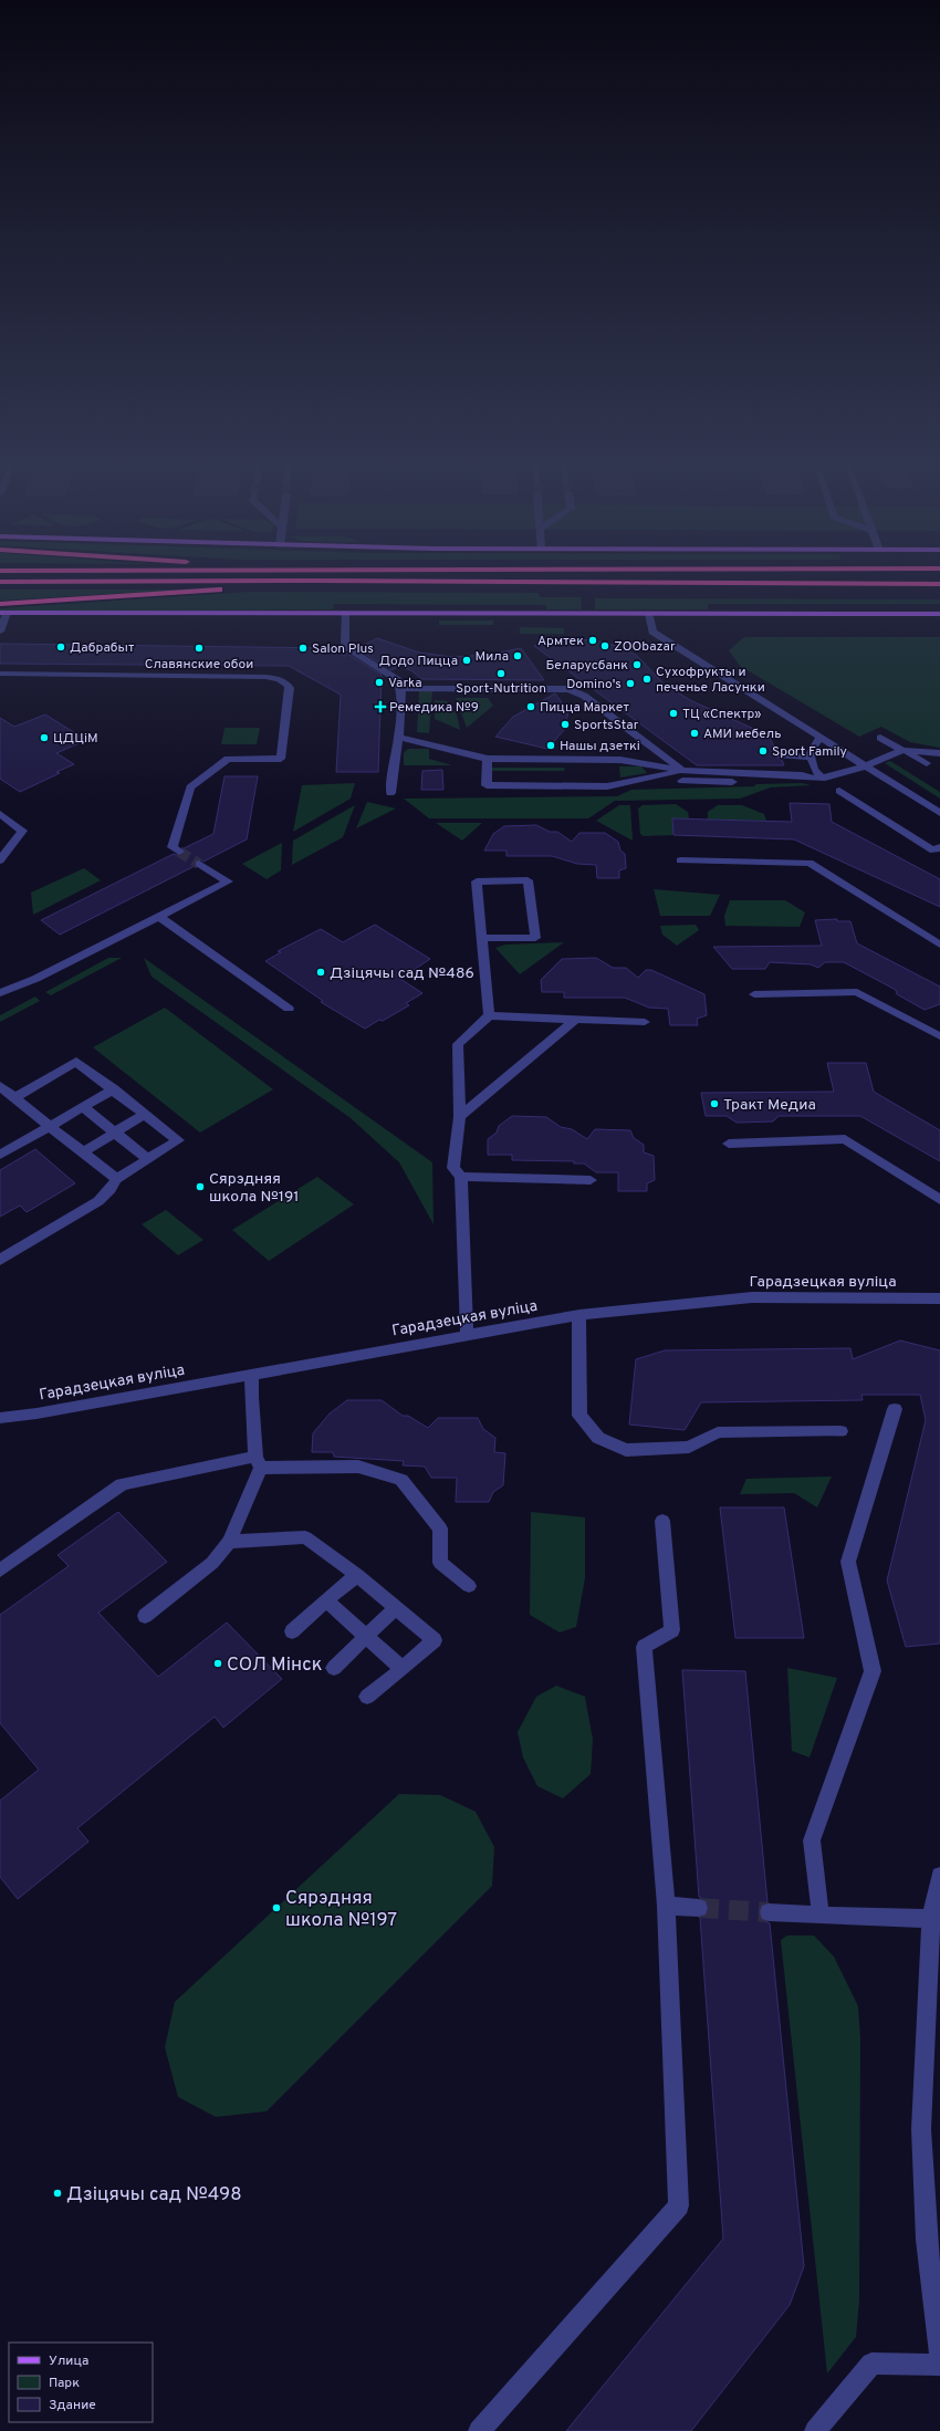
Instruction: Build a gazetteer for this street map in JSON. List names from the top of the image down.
{
  "streets": {
    "street": ["Гарадзецкая вуліца"]
  },
  "places": {
    "other": [
      "Армтек",
      "ZOObazar",
      "Дабрабыт",
      "Славянские обои",
      "Salon Plus",
      "Мила",
      "Додо Пицца",
      "Беларусбанк",
      "Sport-Nutrition",
      "Сухофрукты и печенье Ласунки",
      "Varka",
      "Domino's",
      "Пицца Маркет",
      "ТЦ «Спектр»",
      "SportsStar",
      "АМИ мебель",
      "ЦДЦіМ",
      "Нашы дзеткі",
      "Sport Family",
      "Дзіцячы сад №486",
      "Тракт Медиа",
      "Сярэдняя школа №191",
      "СОЛ Мінск",
      "Сярэдняя школа №197",
      "Дзіцячы сад №498"
    ],
    "health": ["Ремедика №9"]
  },
  "legend": ["Улица", "Парк", "Здание"]
}
